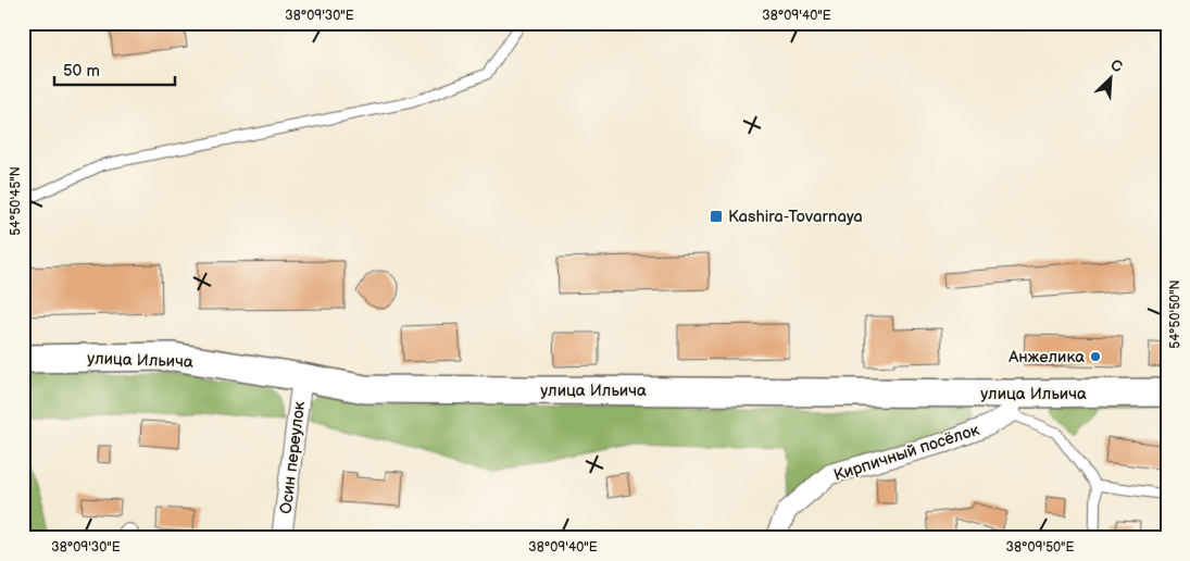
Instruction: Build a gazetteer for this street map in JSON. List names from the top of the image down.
{
  "streets": {
    "street": ["улица Ильича", "Кирпичный посёлок", "Осин переулок"]
  },
  "crossings": [
    ["улица Ильича", "Кирпичный посёлок"],
    ["улица Ильича", "Осин переулок"]
  ],
  "places": {
    "transit": ["Kashira-Tovarnaya"],
    "other": ["Анжелика"]
  },
  "scale_bar": "50 m",
  "north": "top right",
  "coordinates": [
    "38°09'30\"E",
    "38°09'40\"E",
    "54°50'45\"N",
    "54°50'50\"N",
    "38°09'50\"E"
  ]
}
